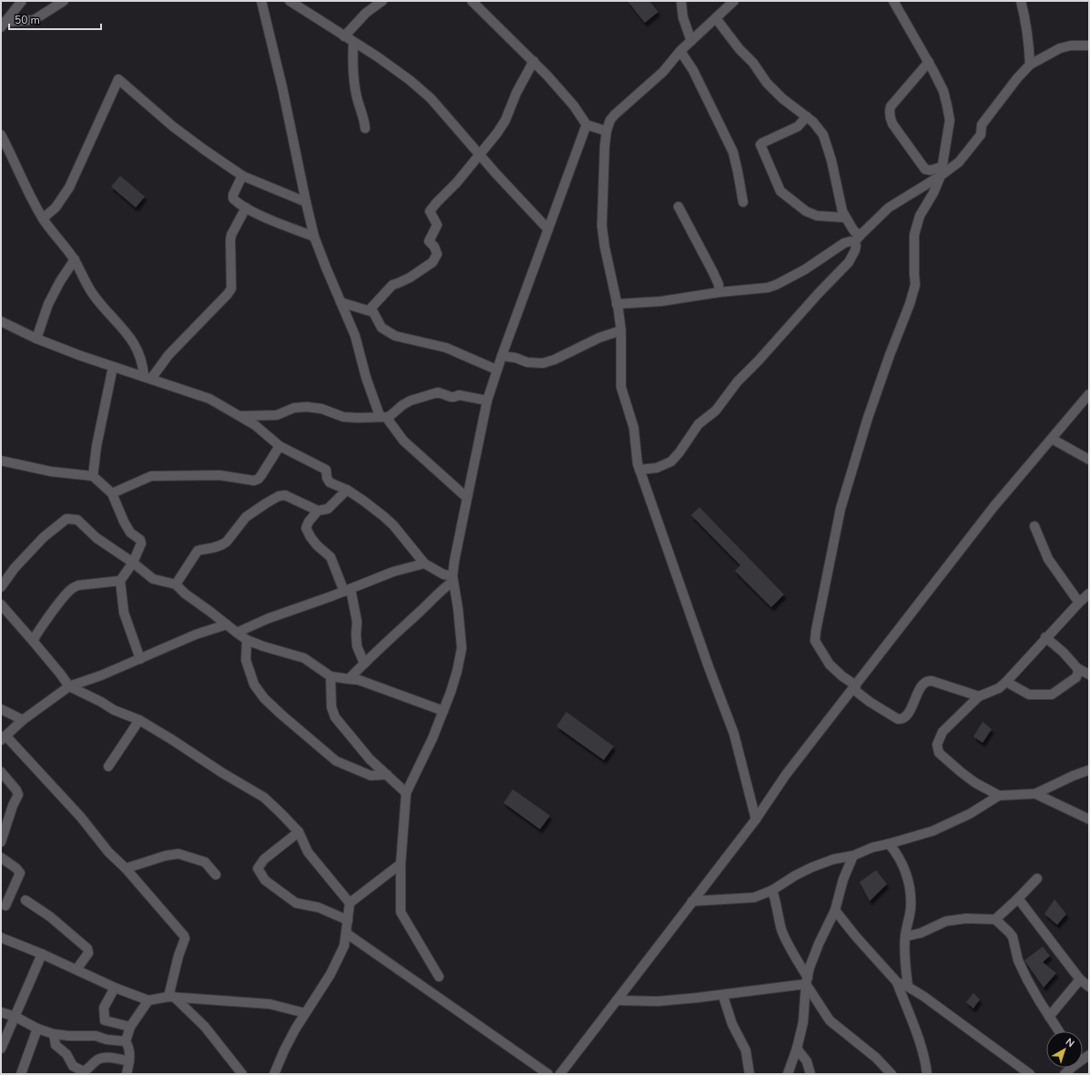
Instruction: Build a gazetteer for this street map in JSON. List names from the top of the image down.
{
  "scale_bar": "50 m",
  "north": "top right"
}
